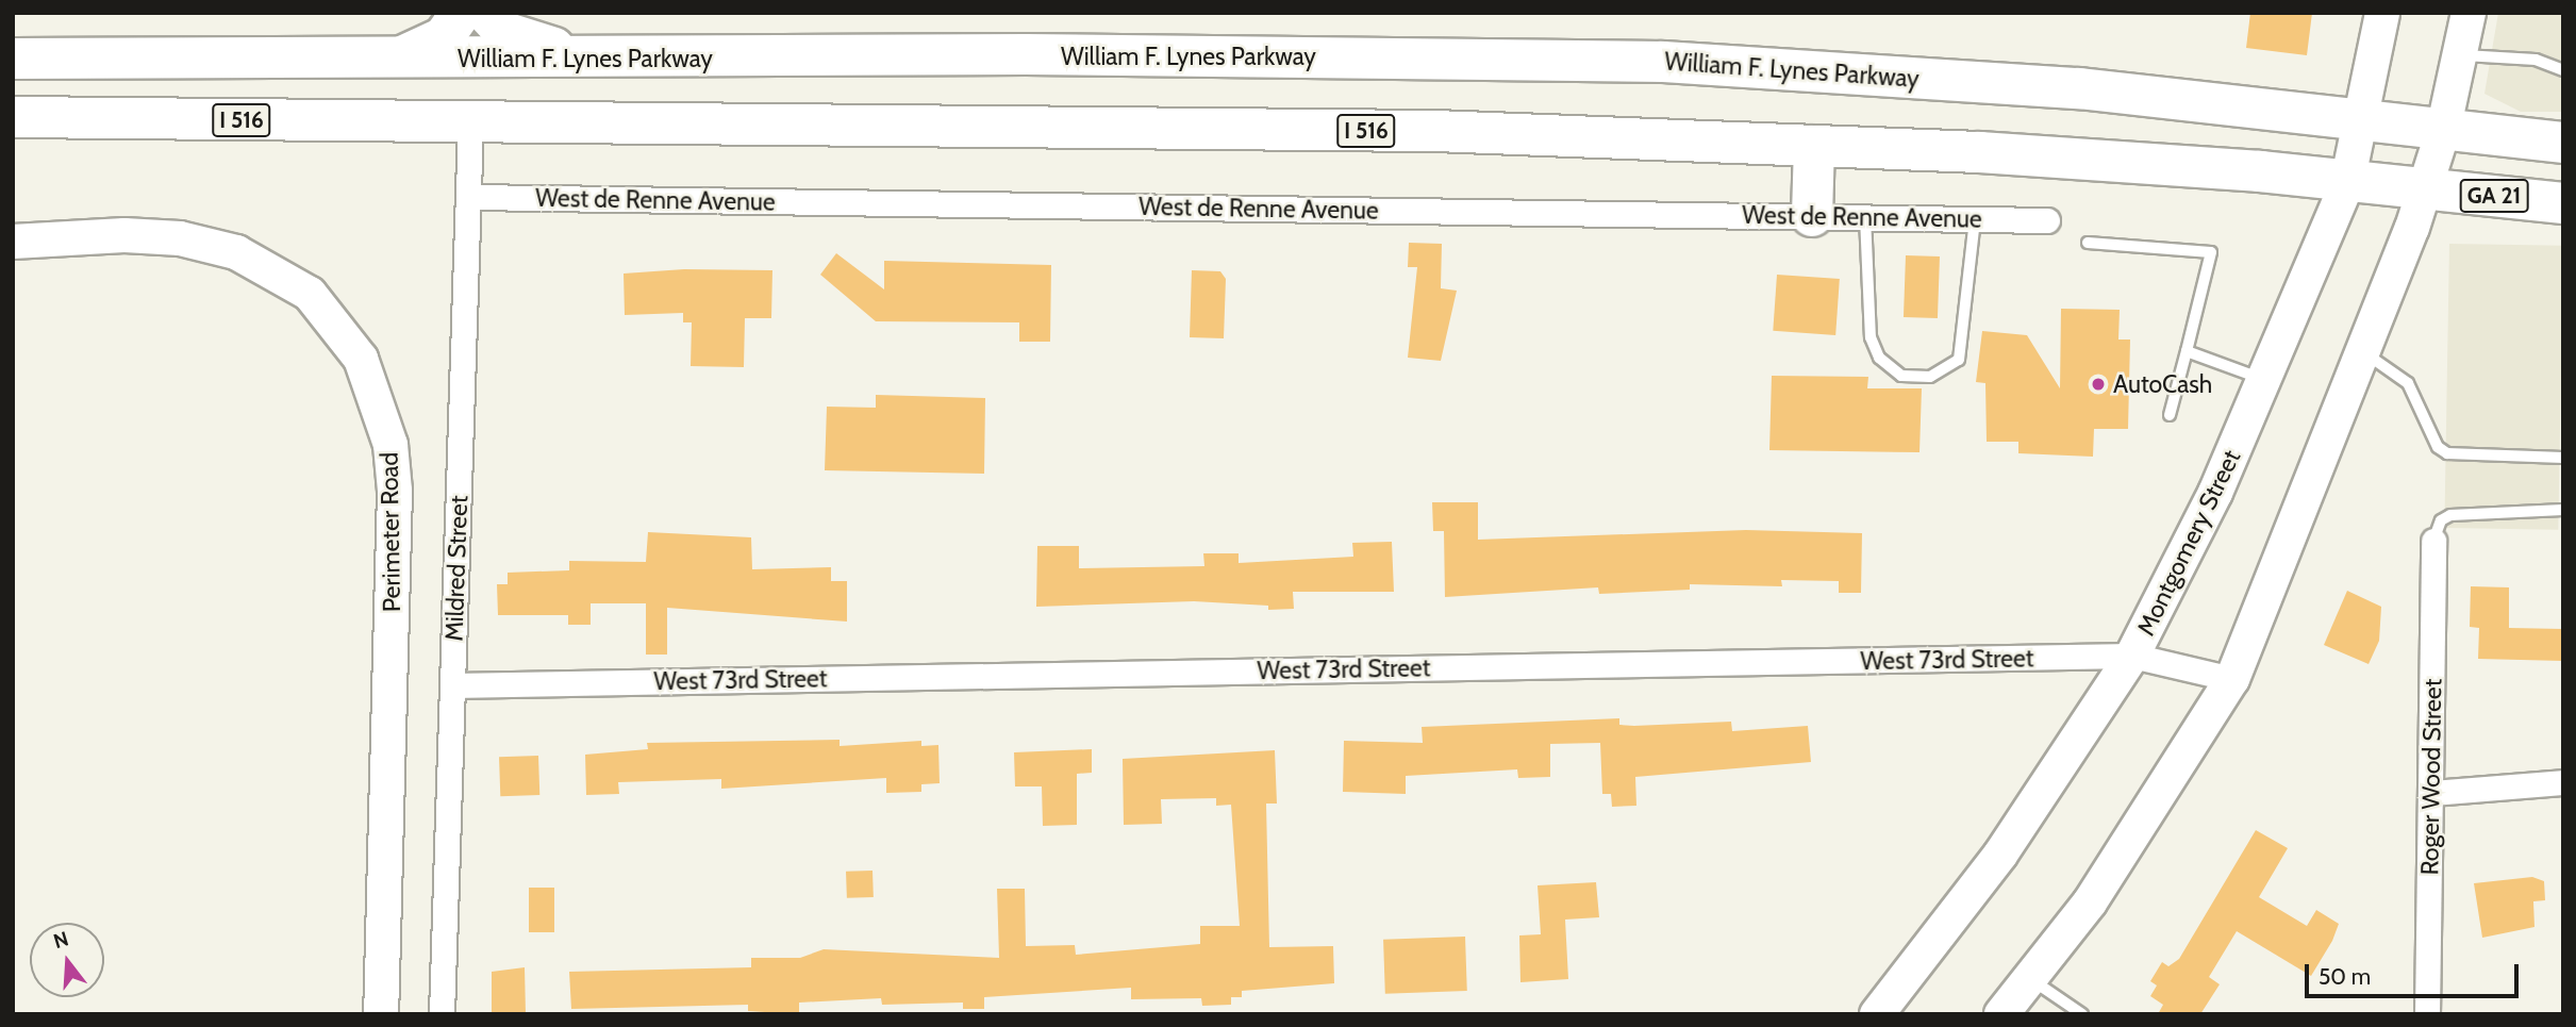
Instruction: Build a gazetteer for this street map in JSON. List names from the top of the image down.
{
  "streets": {
    "highway": ["William F. Lynes Parkway", "I 516", "GA 21"],
    "street": [
      "West de Renne Avenue",
      "Perimeter Road",
      "Montgomery Street",
      "Mildred Street",
      "West 73rd Street",
      "Roger Wood Street"
    ]
  },
  "crossings": [
    ["William F. Lynes Parkway", "Montgomery Street"],
    ["I 516", "GA 21"],
    ["I 516", "Montgomery Street"],
    ["I 516", "Mildred Street"],
    ["GA 21", "Montgomery Street"],
    ["West de Renne Avenue", "Mildred Street"],
    ["Montgomery Street", "West 73rd Street"],
    ["Mildred Street", "West 73rd Street"]
  ],
  "places": ["AutoCash"],
  "scale_bar": "50 m",
  "north": "top"
}
